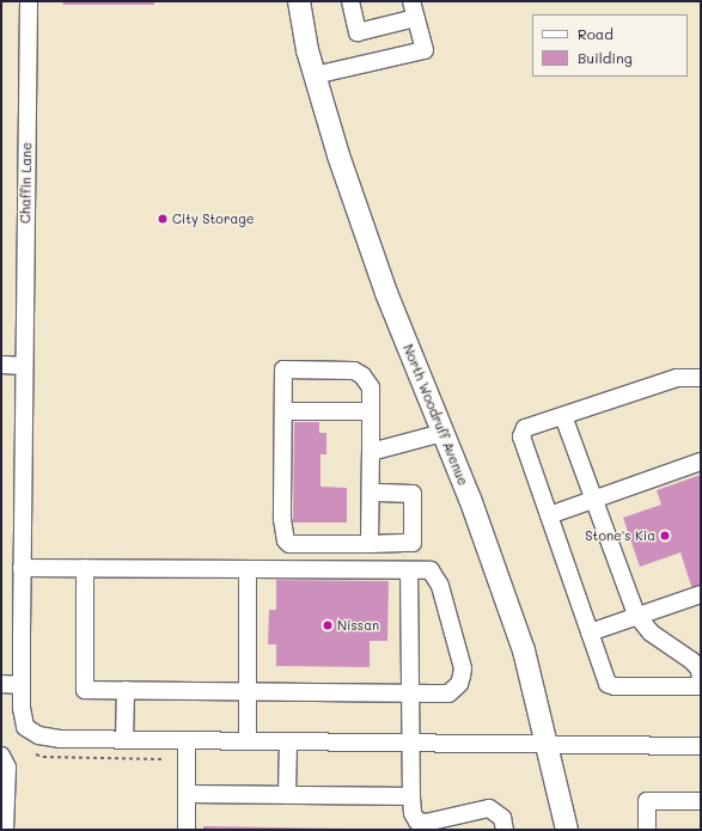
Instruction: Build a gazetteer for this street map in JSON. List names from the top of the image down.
{
  "streets": {
    "main road": ["North Woodruff Avenue"],
    "street": ["Chaffin Lane"]
  },
  "places": ["City Storage", "Stone's Kia", "Nissan"],
  "legend": ["Road", "Building"]
}
